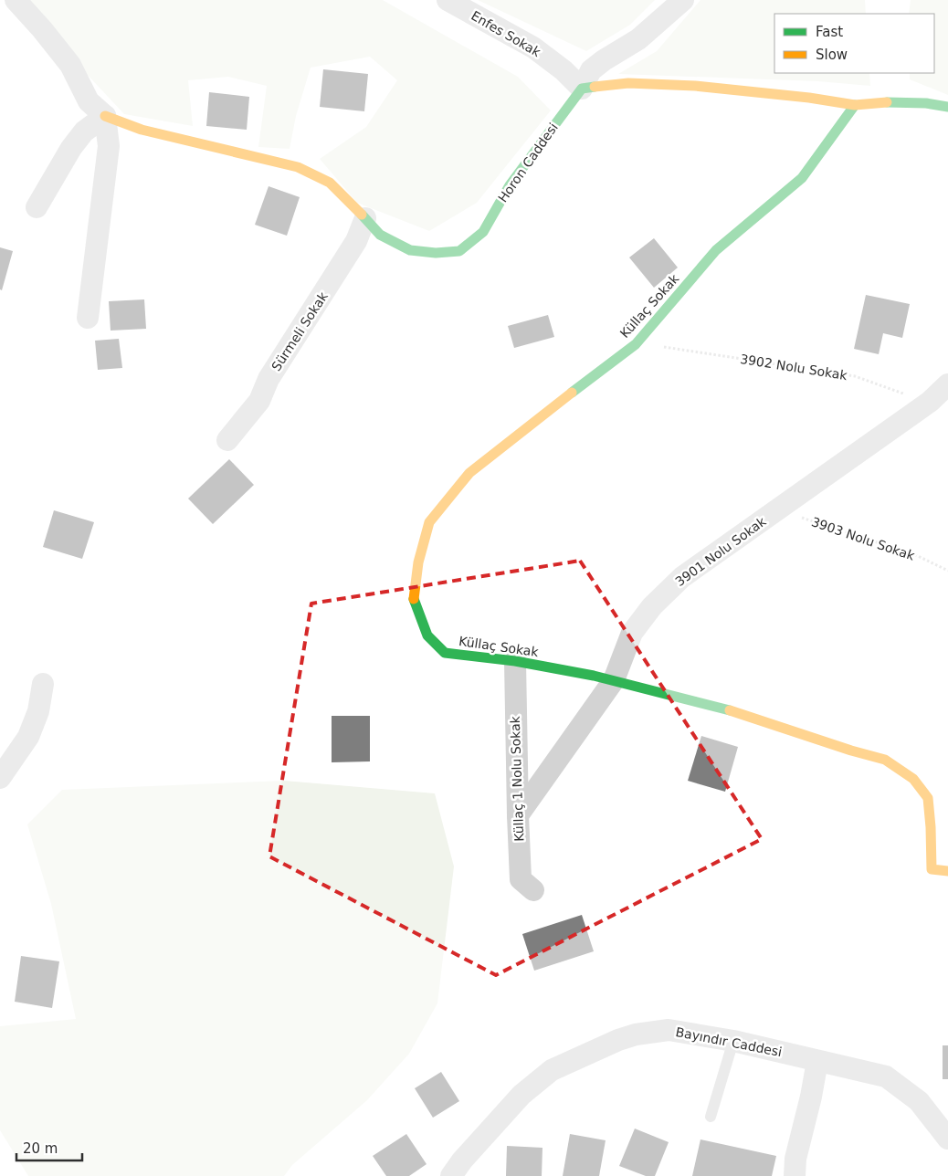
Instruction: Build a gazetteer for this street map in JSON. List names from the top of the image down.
{
  "streets": {
    "street": [
      "Enfes Sokak",
      "Horon Caddesi",
      "Küllaç Sokak",
      "Sürmeli Sokak",
      "3901 Nolu Sokak",
      "Küllaç 1 Nolu Sokak",
      "Bayındır Caddesi"
    ],
    "path": ["3902 Nolu Sokak", "3903 Nolu Sokak"]
  },
  "crossings": [
    ["Enfes Sokak", "Horon Caddesi"],
    ["Horon Caddesi", "Sürmeli Sokak"],
    ["Küllaç Sokak", "3902 Nolu Sokak"],
    ["Küllaç Sokak", "3901 Nolu Sokak"],
    ["Küllaç Sokak", "Küllaç 1 Nolu Sokak"],
    ["3902 Nolu Sokak", "3901 Nolu Sokak"],
    ["3903 Nolu Sokak", "3901 Nolu Sokak"],
    ["3901 Nolu Sokak", "Küllaç 1 Nolu Sokak"]
  ],
  "legend": ["Fast", "Slow"],
  "scale_bar": "20 m"
}
